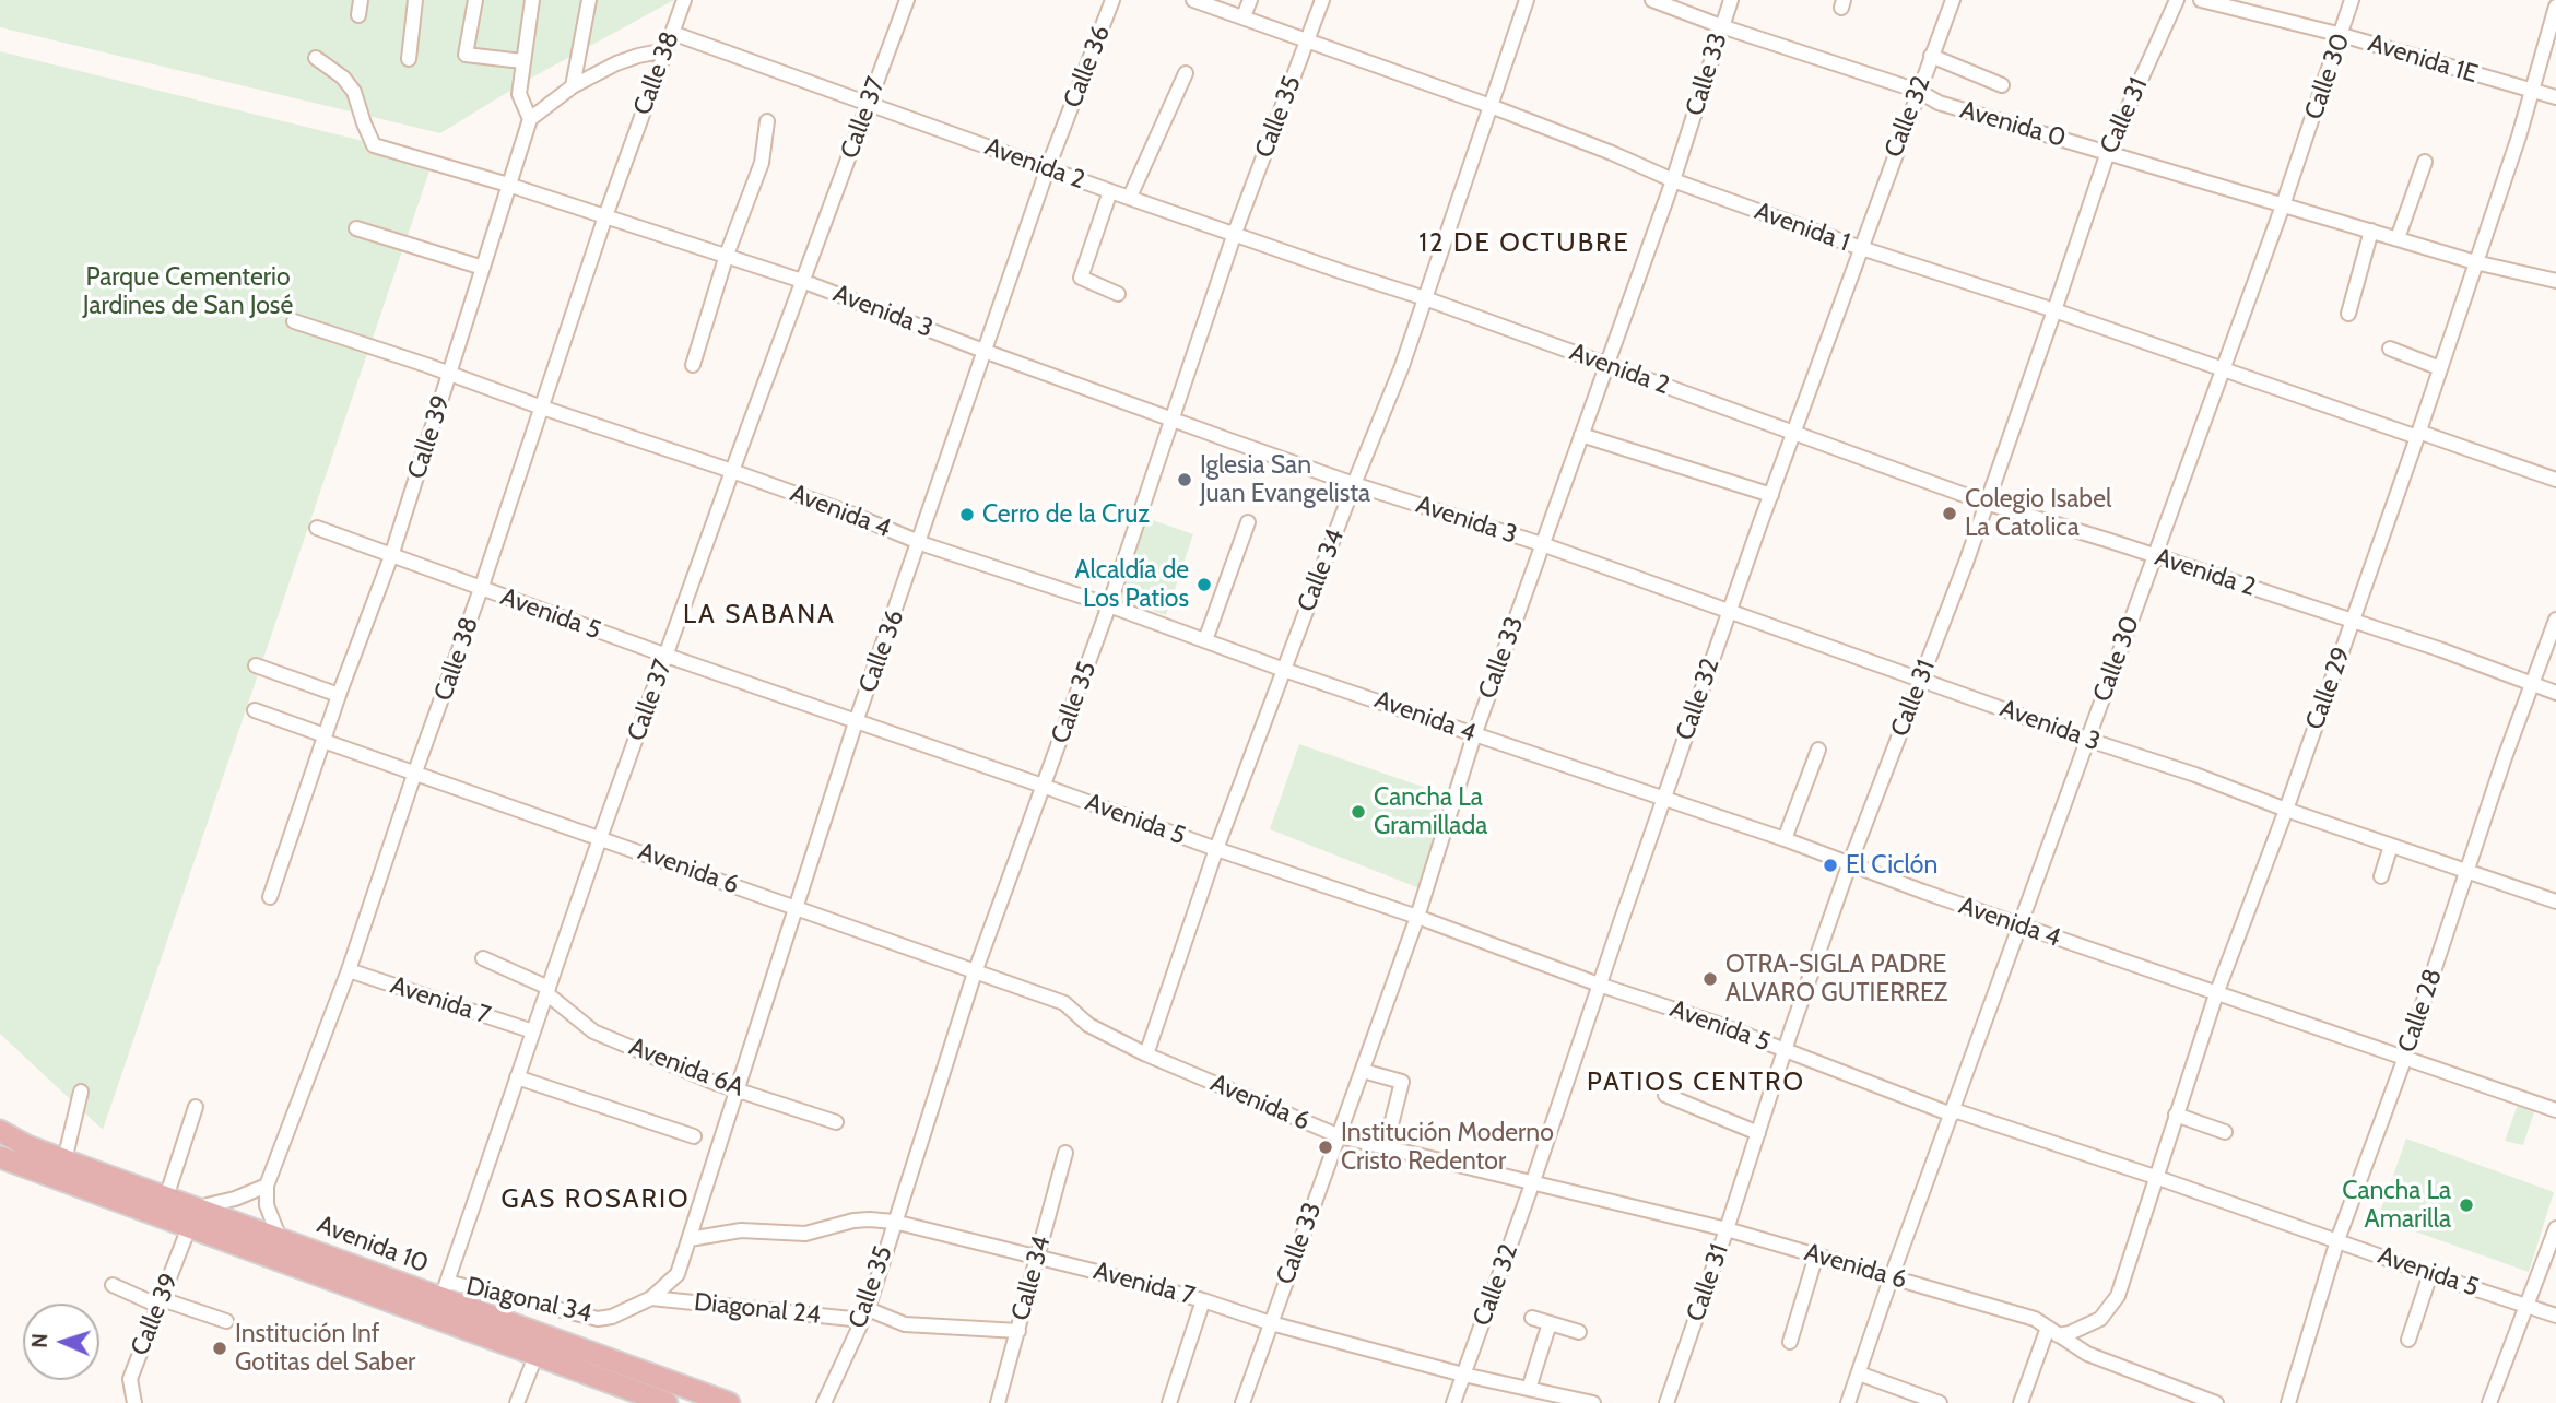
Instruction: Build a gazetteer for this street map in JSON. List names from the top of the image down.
{
  "streets": {
    "main road": ["Avenida 10"],
    "street": [
      "Avenida 1E",
      "Calle 36",
      "Calle 38",
      "Calle 33",
      "Calle 30",
      "Calle 31",
      "Calle 35",
      "Calle 32",
      "Calle 37",
      "Avenida 0",
      "Avenida 2",
      "Avenida 1",
      "Avenida 3",
      "Calle 39",
      "Avenida 4",
      "Calle 34",
      "Avenida 5",
      "Calle 29",
      "Avenida 6",
      "Avenida 7",
      "Calle 28",
      "Avenida 6A",
      "Diagonal 34",
      "Diagonal 24"
    ]
  },
  "crossings": [
    ["Avenida 1E", "Calle 30"],
    ["Avenida 1E", "Calle 29"],
    ["Calle 36", "Avenida 2"],
    ["Calle 36", "Avenida 3"],
    ["Calle 36", "Avenida 4"],
    ["Calle 36", "Avenida 5"],
    ["Calle 36", "Avenida 6"],
    ["Calle 36", "Avenida 7"],
    ["Calle 36", "Avenida 6A"],
    ["Calle 36", "Diagonal 34"],
    ["Calle 36", "Diagonal 24"],
    ["Calle 38", "Avenida 2"],
    ["Calle 38", "Avenida 3"],
    ["Calle 38", "Avenida 4"],
    ["Calle 38", "Avenida 5"],
    ["Calle 38", "Avenida 6"],
    ["Calle 38", "Avenida 7"],
    ["Calle 33", "Avenida 0"],
    ["Calle 33", "Avenida 2"],
    ["Calle 33", "Avenida 1"],
    ["Calle 33", "Avenida 3"],
    ["Calle 33", "Avenida 4"],
    ["Calle 33", "Avenida 5"],
    ["Calle 33", "Avenida 6"],
    ["Calle 33", "Avenida 7"],
    ["Calle 30", "Avenida 0"],
    ["Calle 30", "Avenida 2"],
    ["Calle 30", "Avenida 1"],
    ["Calle 30", "Avenida 3"],
    ["Calle 30", "Avenida 4"],
    ["Calle 30", "Avenida 5"],
    ["Calle 30", "Avenida 6"],
    ["Calle 31", "Avenida 0"],
    ["Calle 31", "Avenida 2"],
    ["Calle 31", "Avenida 1"],
    ["Calle 31", "Avenida 3"],
    ["Calle 31", "Avenida 4"],
    ["Calle 31", "Avenida 5"],
    ["Calle 31", "Avenida 6"],
    ["Calle 35", "Avenida 2"],
    ["Calle 35", "Avenida 1"],
    ["Calle 35", "Avenida 3"],
    ["Calle 35", "Avenida 4"],
    ["Calle 35", "Avenida 5"],
    ["Calle 35", "Avenida 6"],
    ["Calle 35", "Avenida 7"],
    ["Calle 35", "Diagonal 24"],
    ["Calle 32", "Avenida 0"],
    ["Calle 32", "Avenida 2"],
    ["Calle 32", "Avenida 1"],
    ["Calle 32", "Avenida 3"],
    ["Calle 32", "Avenida 4"],
    ["Calle 32", "Avenida 5"],
    ["Calle 32", "Avenida 6"],
    ["Calle 32", "Avenida 7"],
    ["Calle 37", "Avenida 2"],
    ["Calle 37", "Avenida 3"],
    ["Calle 37", "Avenida 4"],
    ["Calle 37", "Avenida 5"],
    ["Calle 37", "Avenida 6"],
    ["Calle 37", "Avenida 7"],
    ["Calle 37", "Avenida 6A"],
    ["Calle 37", "Avenida 10"],
    ["Calle 37", "Diagonal 34"],
    ["Avenida 0", "Calle 29"],
    ["Avenida 2", "Calle 34"],
    ["Avenida 2", "Calle 29"],
    ["Avenida 2", "Calle 28"],
    ["Avenida 1", "Calle 34"],
    ["Avenida 1", "Calle 29"],
    ["Avenida 3", "Calle 39"],
    ["Avenida 3", "Calle 34"],
    ["Avenida 3", "Calle 29"],
    ["Avenida 3", "Calle 28"],
    ["Calle 39", "Avenida 4"],
    ["Calle 39", "Avenida 5"],
    ["Calle 39", "Avenida 6"],
    ["Calle 39", "Avenida 10"],
    ["Avenida 4", "Calle 34"],
    ["Avenida 4", "Calle 29"],
    ["Avenida 4", "Calle 28"],
    ["Calle 34", "Avenida 5"],
    ["Calle 34", "Avenida 6"],
    ["Calle 34", "Avenida 7"],
    ["Avenida 5", "Calle 29"],
    ["Avenida 5", "Calle 28"],
    ["Calle 29", "Avenida 6"],
    ["Avenida 10", "Diagonal 34"],
    ["Diagonal 34", "Diagonal 24"]
  ],
  "districts": [
    "12 DE OCTUBRE",
    "LA SABANA",
    "PATIOS CENTRO",
    "GAS ROSARIO"
  ],
  "parks": ["Parque Cementerio Jardines de San José"],
  "places": [
    "Iglesia San Juan Evangelista",
    "Colegio Isabel La Catolica",
    "Cerro de la Cruz",
    "Alcaldía de Los Patios",
    "Cancha La Gramillada",
    "El Ciclón",
    "OTRA-SIGLA PADRE ALVARO GUTIERREZ",
    "Institución Moderno Cristo Redentor",
    "Cancha La Amarilla",
    "Institución Inf Gotitas del Saber"
  ],
  "north": "left"
}
